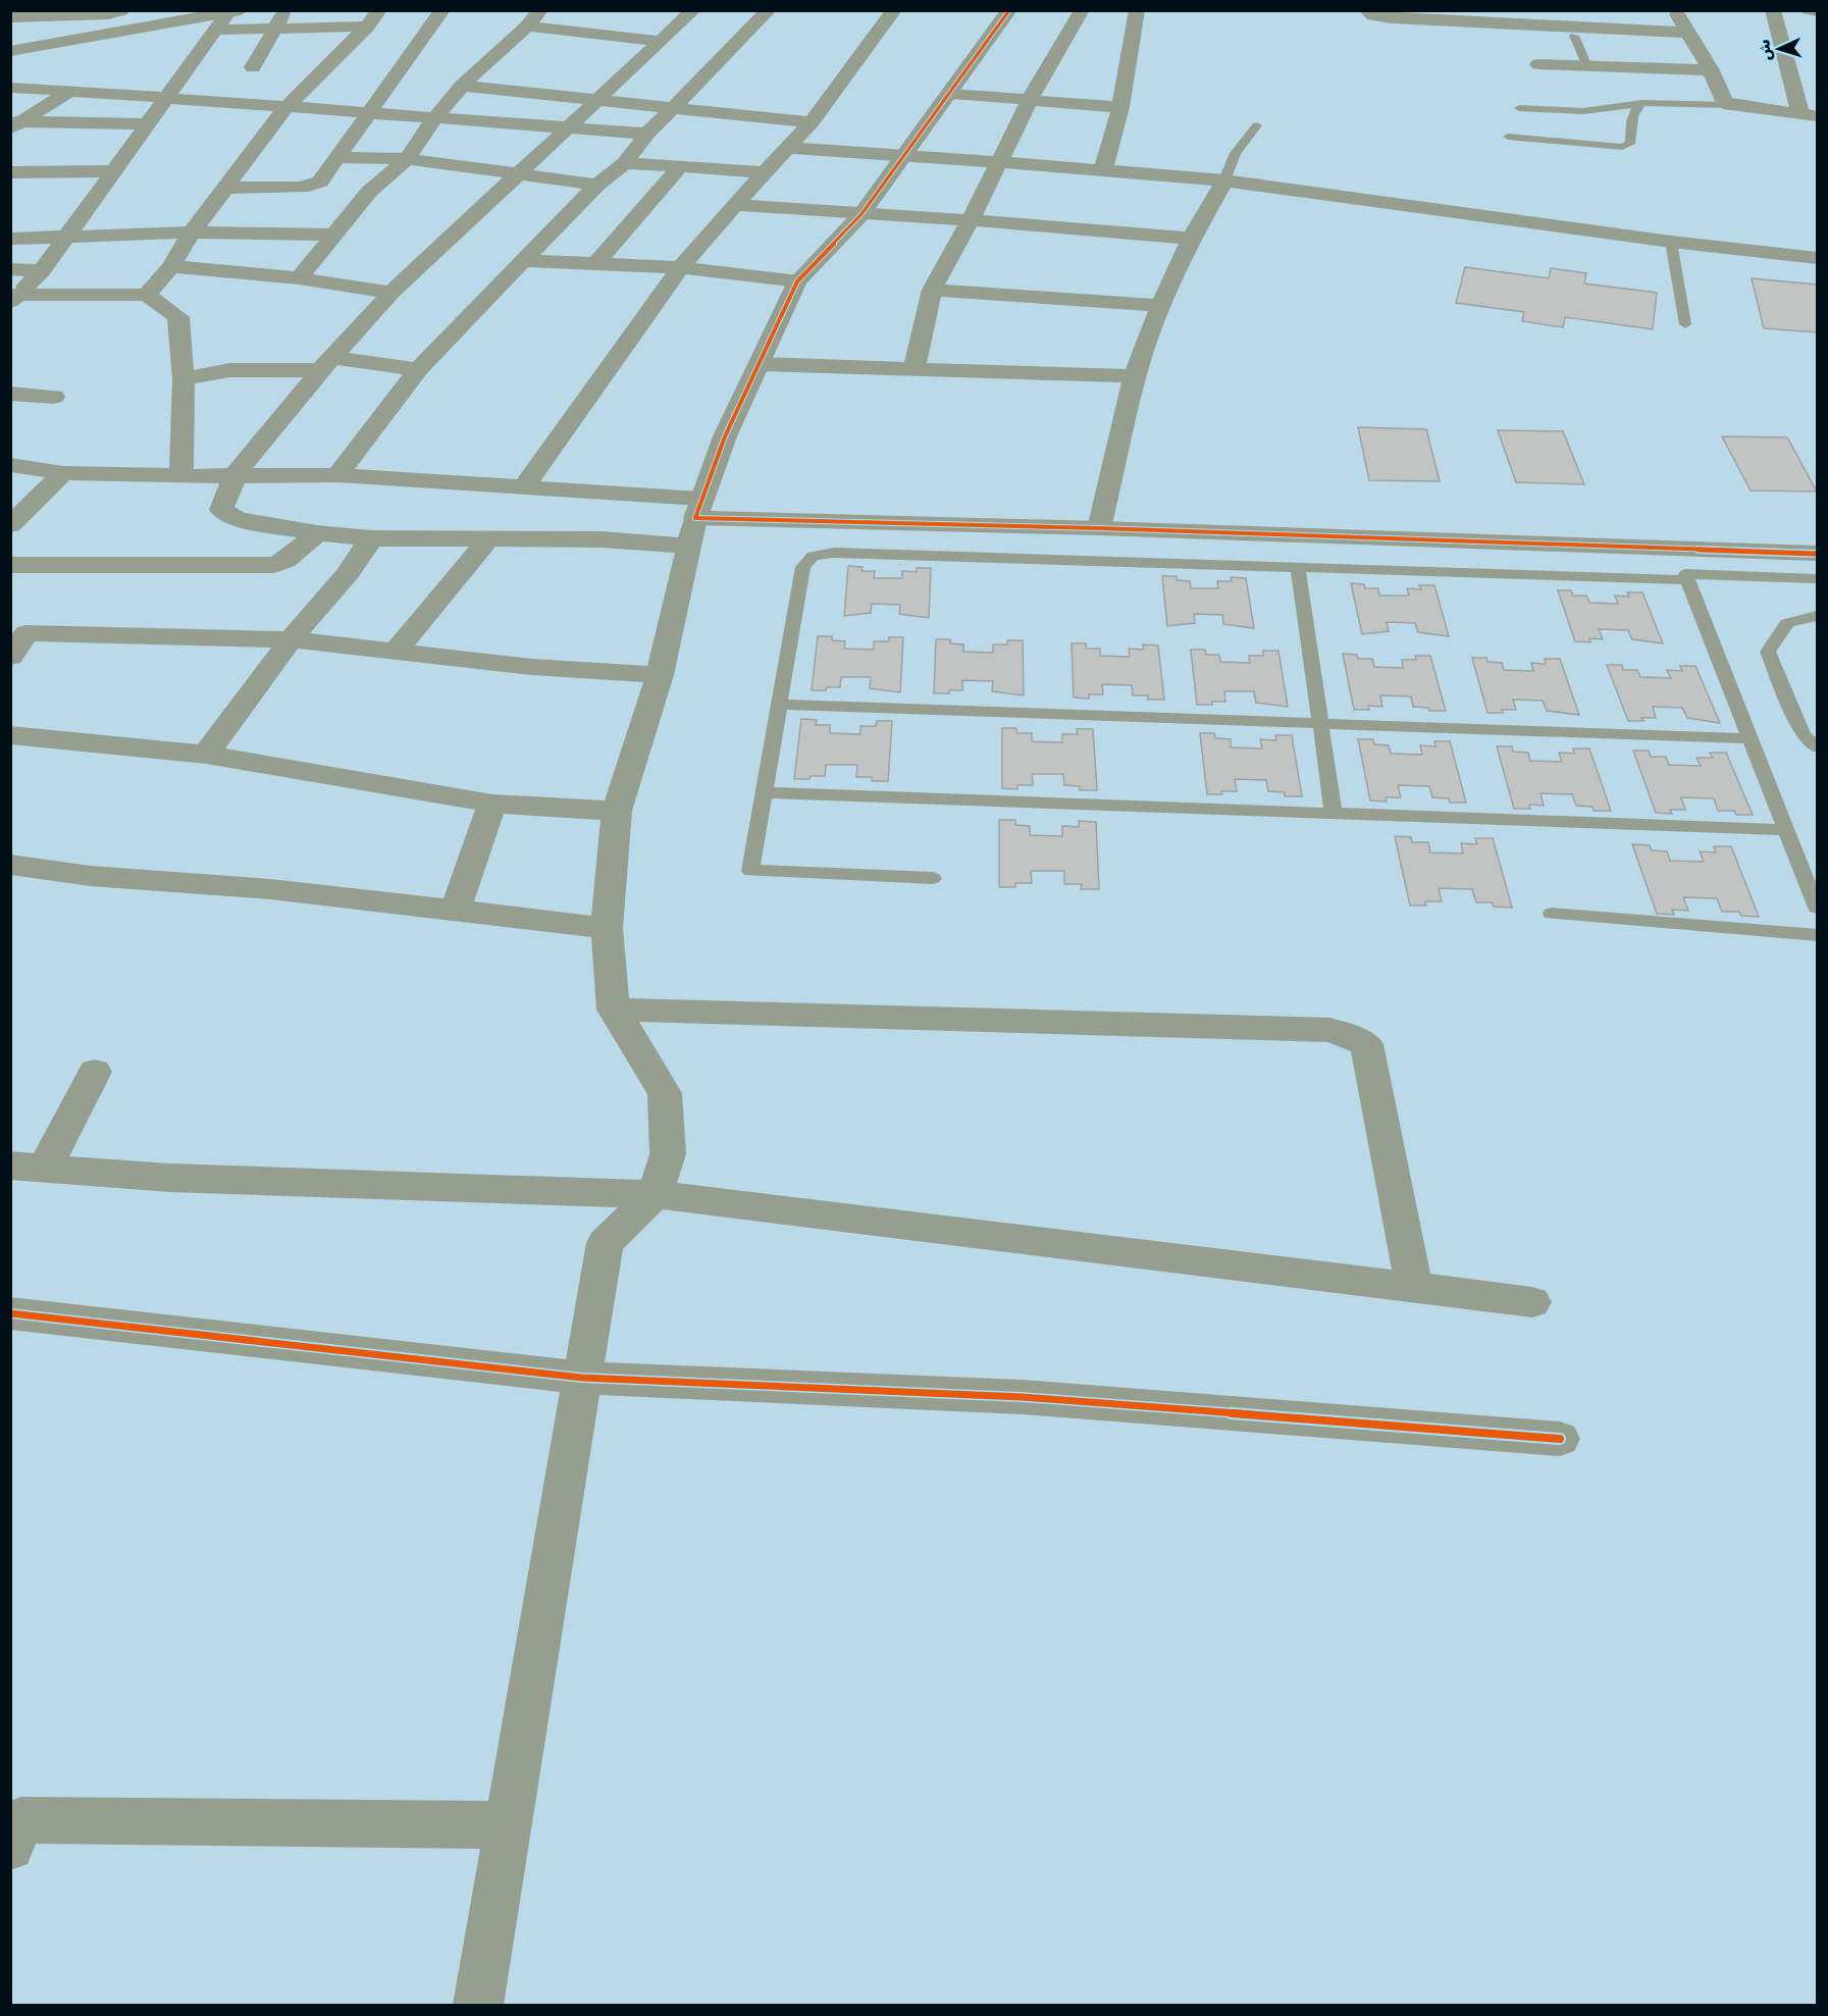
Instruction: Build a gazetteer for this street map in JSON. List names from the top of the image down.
{
  "north": "left"
}
